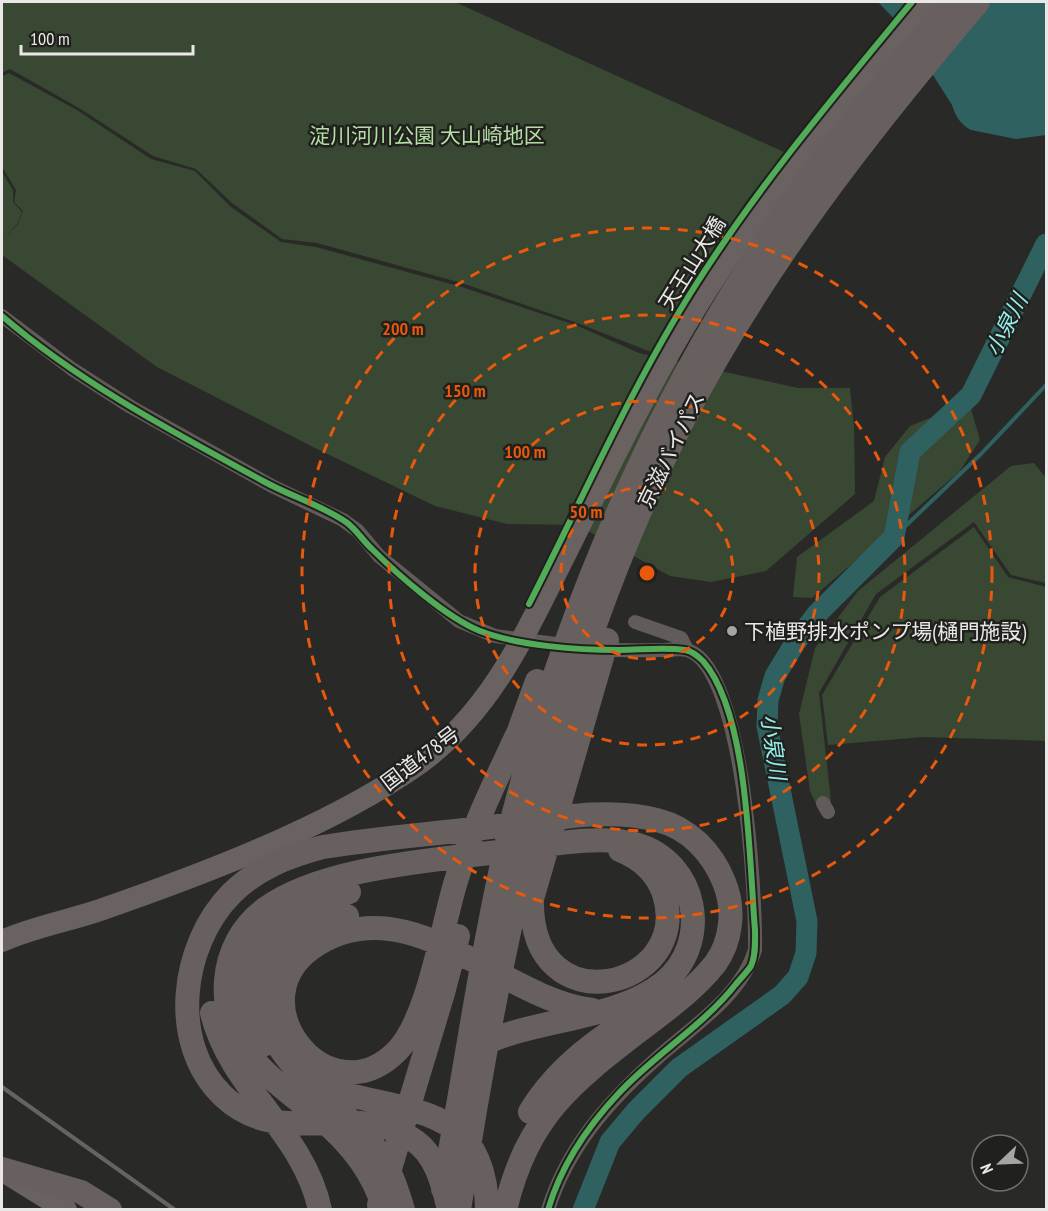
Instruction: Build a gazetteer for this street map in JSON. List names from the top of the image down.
{
  "streets": {
    "highway": ["京滋バイパス", "国道478号"],
    "cycle path": ["天王山大橋"]
  },
  "water": ["小泉川"],
  "parks": ["淀川河川公園 大山崎地区"],
  "places": ["下植野排水ポンプ場(樋門施設)"],
  "scale_bar": "100 m",
  "north": "bottom left",
  "rings": [
    "200 m",
    "150 m",
    "100 m",
    "50 m"
  ]
}
